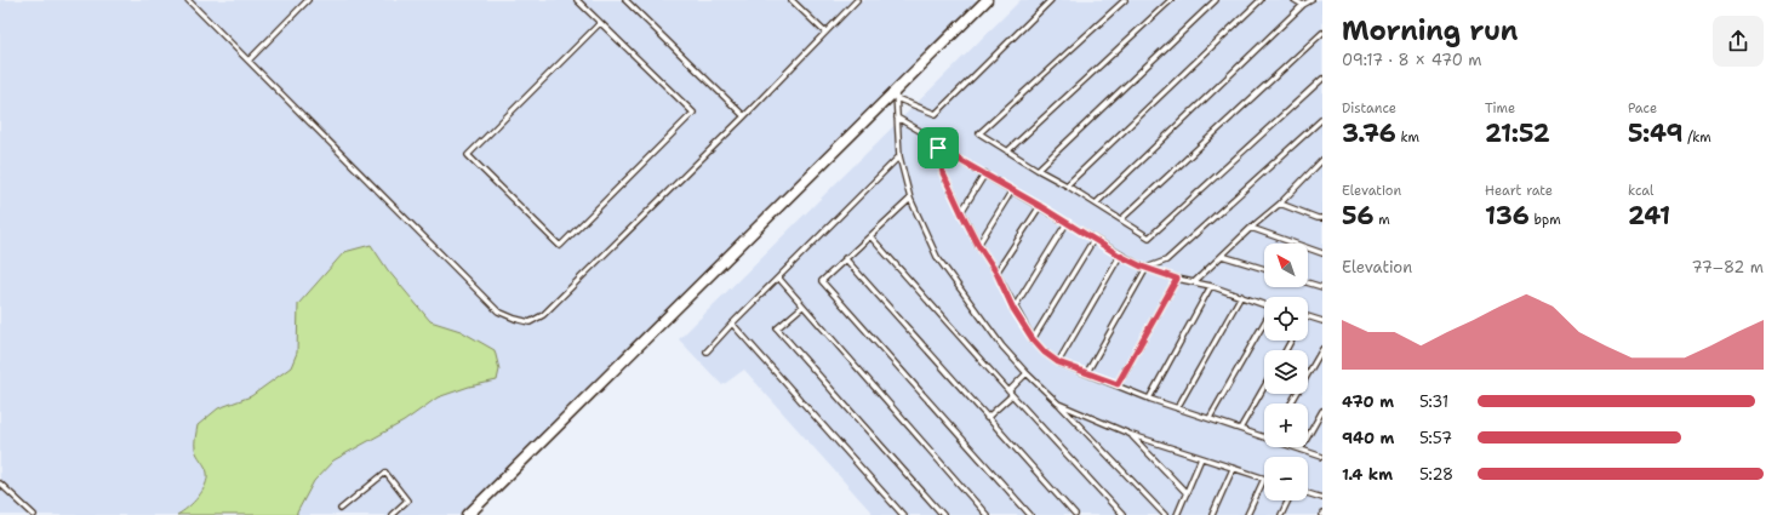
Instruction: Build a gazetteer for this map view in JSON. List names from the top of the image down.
{
  "north": "top left",
  "page": {
    "heading": ["Morning run", "09:17 · 8 × 470 m"],
    "stats": [
      ["Distance", "3.76 km"],
      ["Time", "21:52"],
      ["Pace", "5:49 /km"],
      ["Elevation", "56 m"],
      ["Heart rate", "136 bpm"],
      ["kcal", "241"]
    ],
    "map_buttons": ["+", "−"],
    "chart": ["Elevation", "77–82 m"],
    "list": [
      {
        "name": "470 m",
        "note": "5:31"
      },
      {
        "name": "940 m",
        "note": "5:57"
      },
      {
        "name": "1.4 km",
        "note": "5:28"
      }
    ]
  }
}
